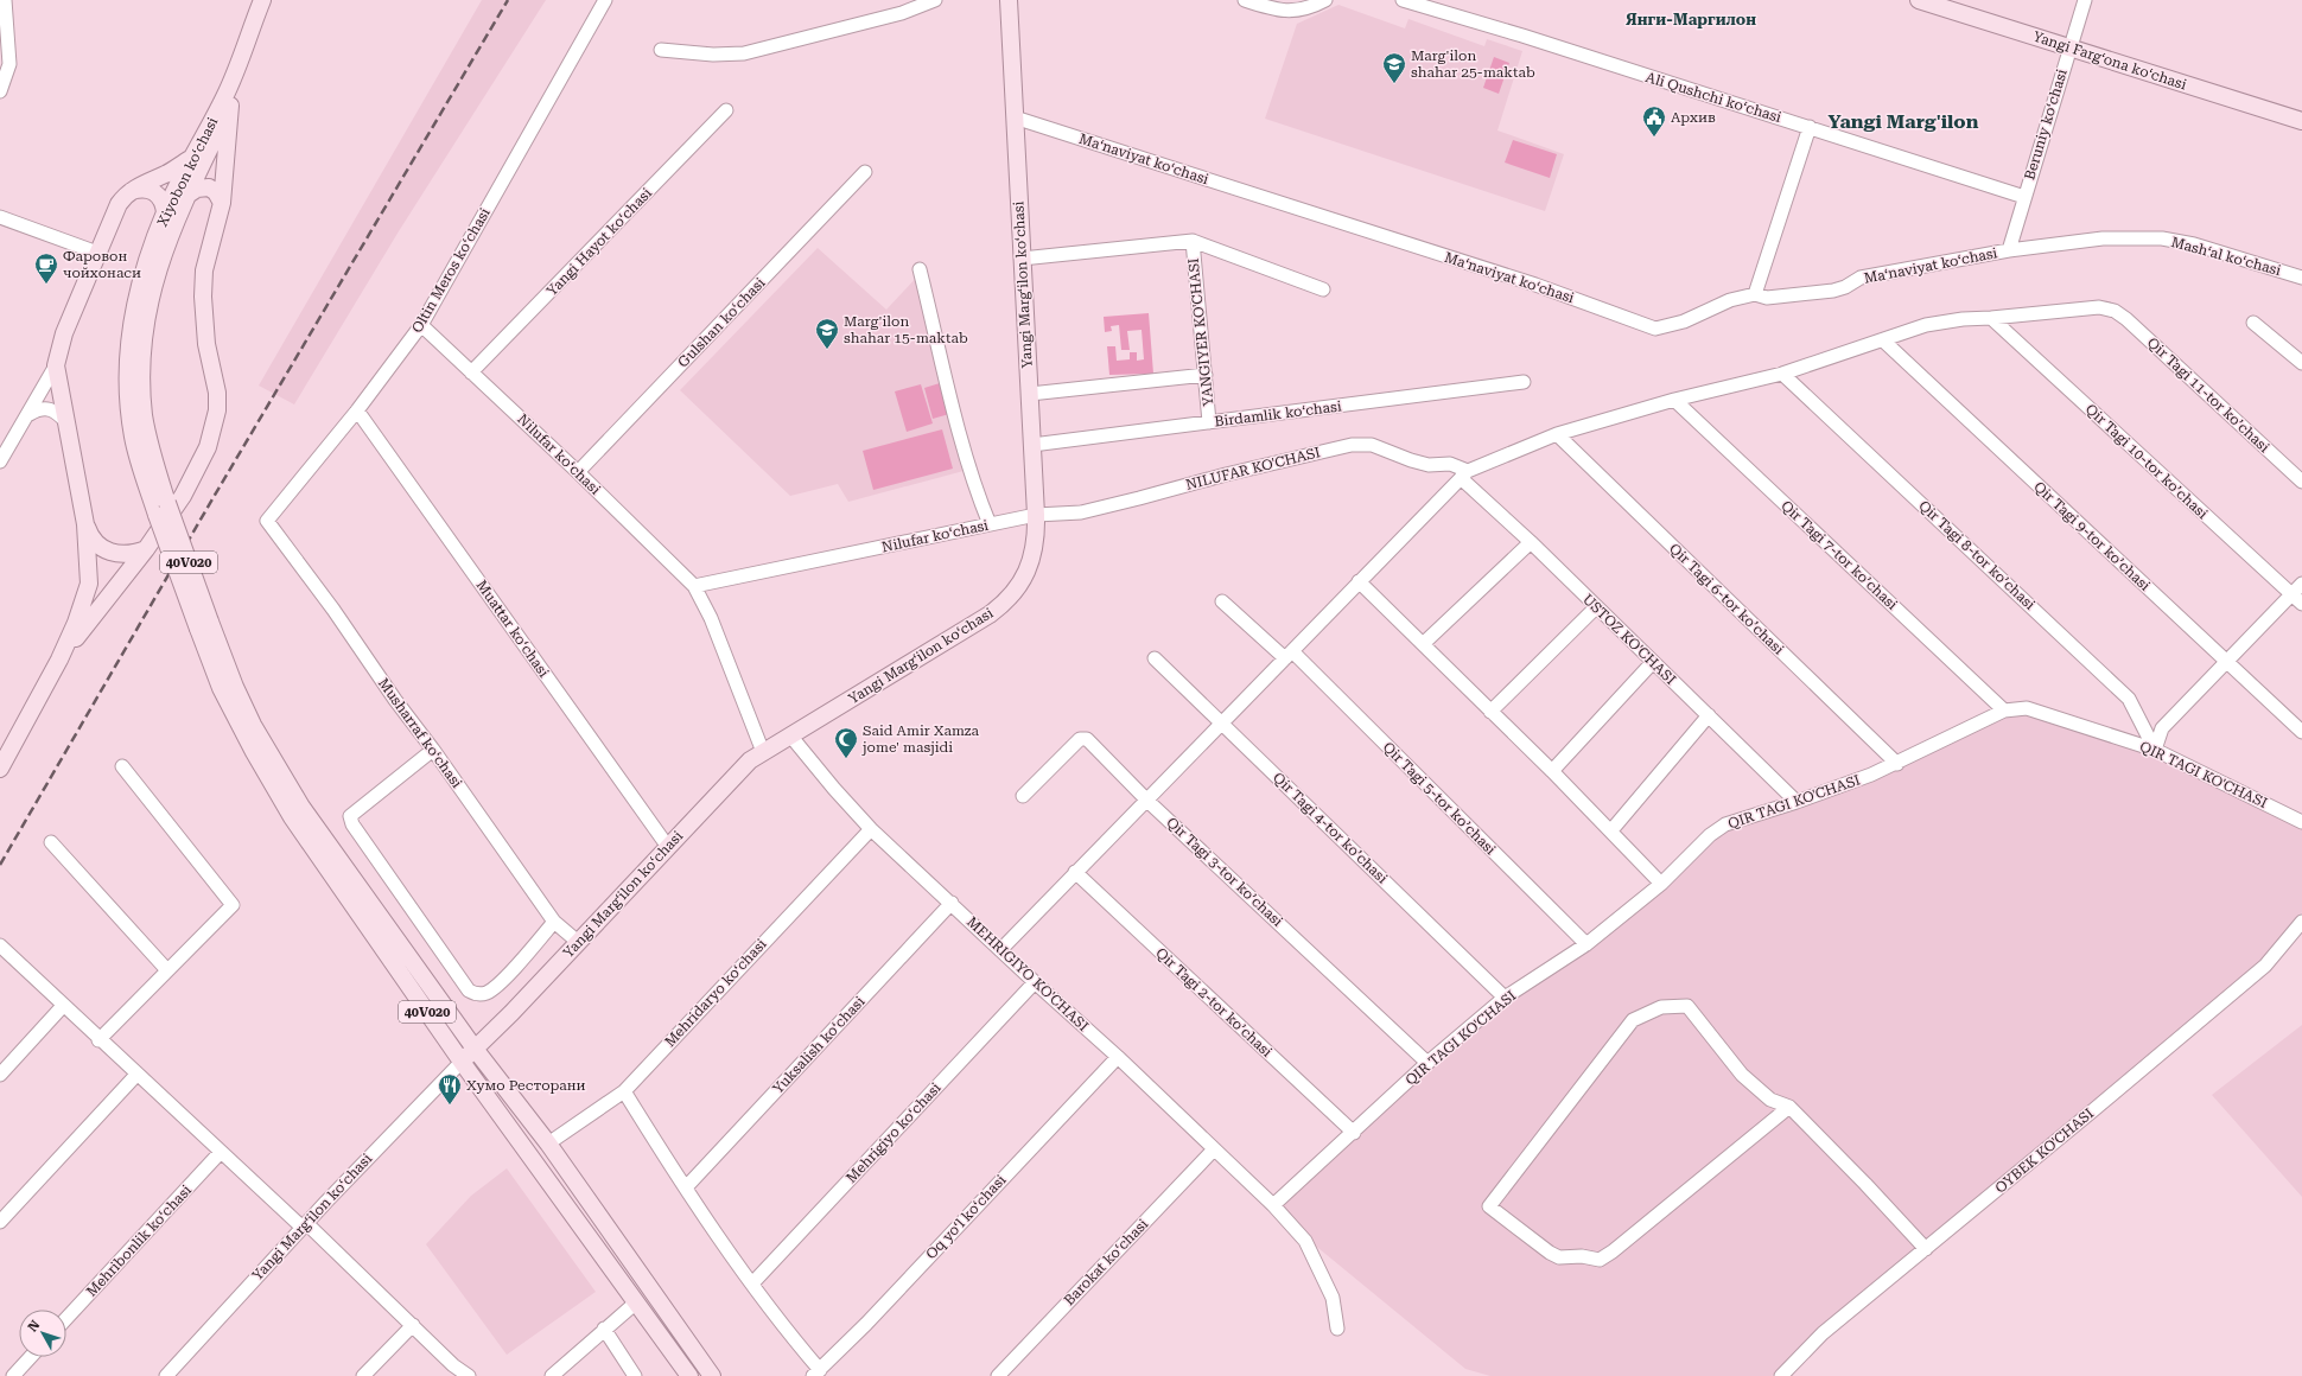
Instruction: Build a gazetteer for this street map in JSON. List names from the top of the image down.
{
  "streets": {
    "main road": [
      "Yangi Fargʻona koʻchasi",
      "Xiyobon koʻchasi",
      "Yangi Margʻilon koʻchasi",
      "40V020"
    ],
    "street": [
      "Ali Qushchi koʻchasi",
      "Beruniy koʻchasi",
      "Maʻnaviyat koʻchasi",
      "Yangi Hayot koʻchasi",
      "Mashʻal koʻchasi",
      "Oltin Meros koʻchasi",
      "Gulshan koʻchasi",
      "YANGIYER KO'CHASI",
      "Qir Tagi 11-tor koʼchasi",
      "Birdamlik koʻchasi",
      "Nilufar koʻchasi",
      "Qir Tagi 10-tor koʼchasi",
      "NILUFAR KO'CHASI",
      "Qir Tagi 9-tor koʼchasi",
      "Qir Tagi 7-tor koʼchasi",
      "Qir Tagi 8-tor koʼchasi",
      "Qir Tagi 6-tor koʼchasi",
      "Muattar koʻchasi",
      "USTOZ KO'CHASI",
      "Musharraf koʻchasi",
      "QIR TAGI KO'CHASI",
      "Qir Tagi 5-tor koʼchasi",
      "Qir Tagi 4-tor koʼchasi",
      "Qir Tagi 3-tor koʼchasi",
      "MEHRIGIYO KO'CHASI",
      "Mehridaryo koʻchasi",
      "Qir Tagi 2-tor koʼchasi",
      "Yuksalish koʻchasi",
      "Mehrigiyo koʻchasi",
      "OYBEK KO'CHASI",
      "Oq yoʻl koʻchasi",
      "Mehribonlik koʻchasi",
      "Barokat koʻchasi"
    ]
  },
  "crossings": [
    ["Yangi Fargʻona koʻchasi", "Beruniy koʻchasi"],
    ["Ali Qushchi koʻchasi", "Beruniy koʻchasi"],
    ["Beruniy koʻchasi", "Maʻnaviyat koʻchasi"],
    ["Beruniy koʻchasi", "Mashʻal koʻchasi"],
    ["Maʻnaviyat koʻchasi", "Mashʻal koʻchasi"],
    ["Maʻnaviyat koʻchasi", "Yangi Margʻilon koʻchasi"],
    ["Xiyobon koʻchasi", "40V020"],
    ["Yangi Hayot koʻchasi", "Nilufar koʻchasi"],
    ["Oltin Meros koʻchasi", "Nilufar koʻchasi"],
    ["Oltin Meros koʻchasi", "Muattar koʻchasi"],
    ["Oltin Meros koʻchasi", "Musharraf koʻchasi"],
    ["Yangi Margʻilon koʻchasi", "YANGIYER KO'CHASI"],
    ["Yangi Margʻilon koʻchasi", "Birdamlik koʻchasi"],
    ["Yangi Margʻilon koʻchasi", "Nilufar koʻchasi"],
    ["Yangi Margʻilon koʻchasi", "NILUFAR KO'CHASI"],
    ["Yangi Margʻilon koʻchasi", "40V020"],
    ["Yangi Margʻilon koʻchasi", "Muattar koʻchasi"],
    ["Yangi Margʻilon koʻchasi", "Musharraf koʻchasi"],
    ["Yangi Margʻilon koʻchasi", "MEHRIGIYO KO'CHASI"],
    ["Gulshan koʻchasi", "Nilufar koʻchasi"],
    ["YANGIYER KO'CHASI", "Birdamlik koʻchasi"],
    ["Qir Tagi 11-tor koʼchasi", "Qir Tagi 10-tor koʼchasi"],
    ["Nilufar koʻchasi", "NILUFAR KO'CHASI"],
    ["NILUFAR KO'CHASI", "USTOZ KO'CHASI"],
    ["Qir Tagi 7-tor koʼchasi", "QIR TAGI KO'CHASI"],
    ["Qir Tagi 8-tor koʼchasi", "QIR TAGI KO'CHASI"],
    ["40V020", "Mehridaryo koʻchasi"],
    ["Qir Tagi 6-tor koʼchasi", "QIR TAGI KO'CHASI"],
    ["USTOZ KO'CHASI", "QIR TAGI KO'CHASI"],
    ["QIR TAGI KO'CHASI", "Qir Tagi 5-tor koʼchasi"],
    ["QIR TAGI KO'CHASI", "Qir Tagi 4-tor koʼchasi"],
    ["QIR TAGI KO'CHASI", "Qir Tagi 3-tor koʼchasi"],
    ["QIR TAGI KO'CHASI", "MEHRIGIYO KO'CHASI"],
    ["QIR TAGI KO'CHASI", "Qir Tagi 2-tor koʼchasi"],
    ["MEHRIGIYO KO'CHASI", "Mehridaryo koʻchasi"],
    ["MEHRIGIYO KO'CHASI", "Yuksalish koʻchasi"],
    ["MEHRIGIYO KO'CHASI", "Mehrigiyo koʻchasi"],
    ["MEHRIGIYO KO'CHASI", "Oq yoʻl koʻchasi"],
    ["MEHRIGIYO KO'CHASI", "Barokat koʻchasi"]
  ],
  "districts": ["Янги-Маргилон", "Yangi Marg'ilon"],
  "places": {
    "school or university": ["Marg'ilon shahar 25-maktab", "Marg'ilon shahar 15-maktab"],
    "public building": ["Архив"],
    "cafe": ["Фаровон чойхонаси"],
    "mosque": ["Said Amir Xamza jome' masjidi"],
    "restaurant": ["Хумо Ресторани"]
  },
  "north": "top left"
}
